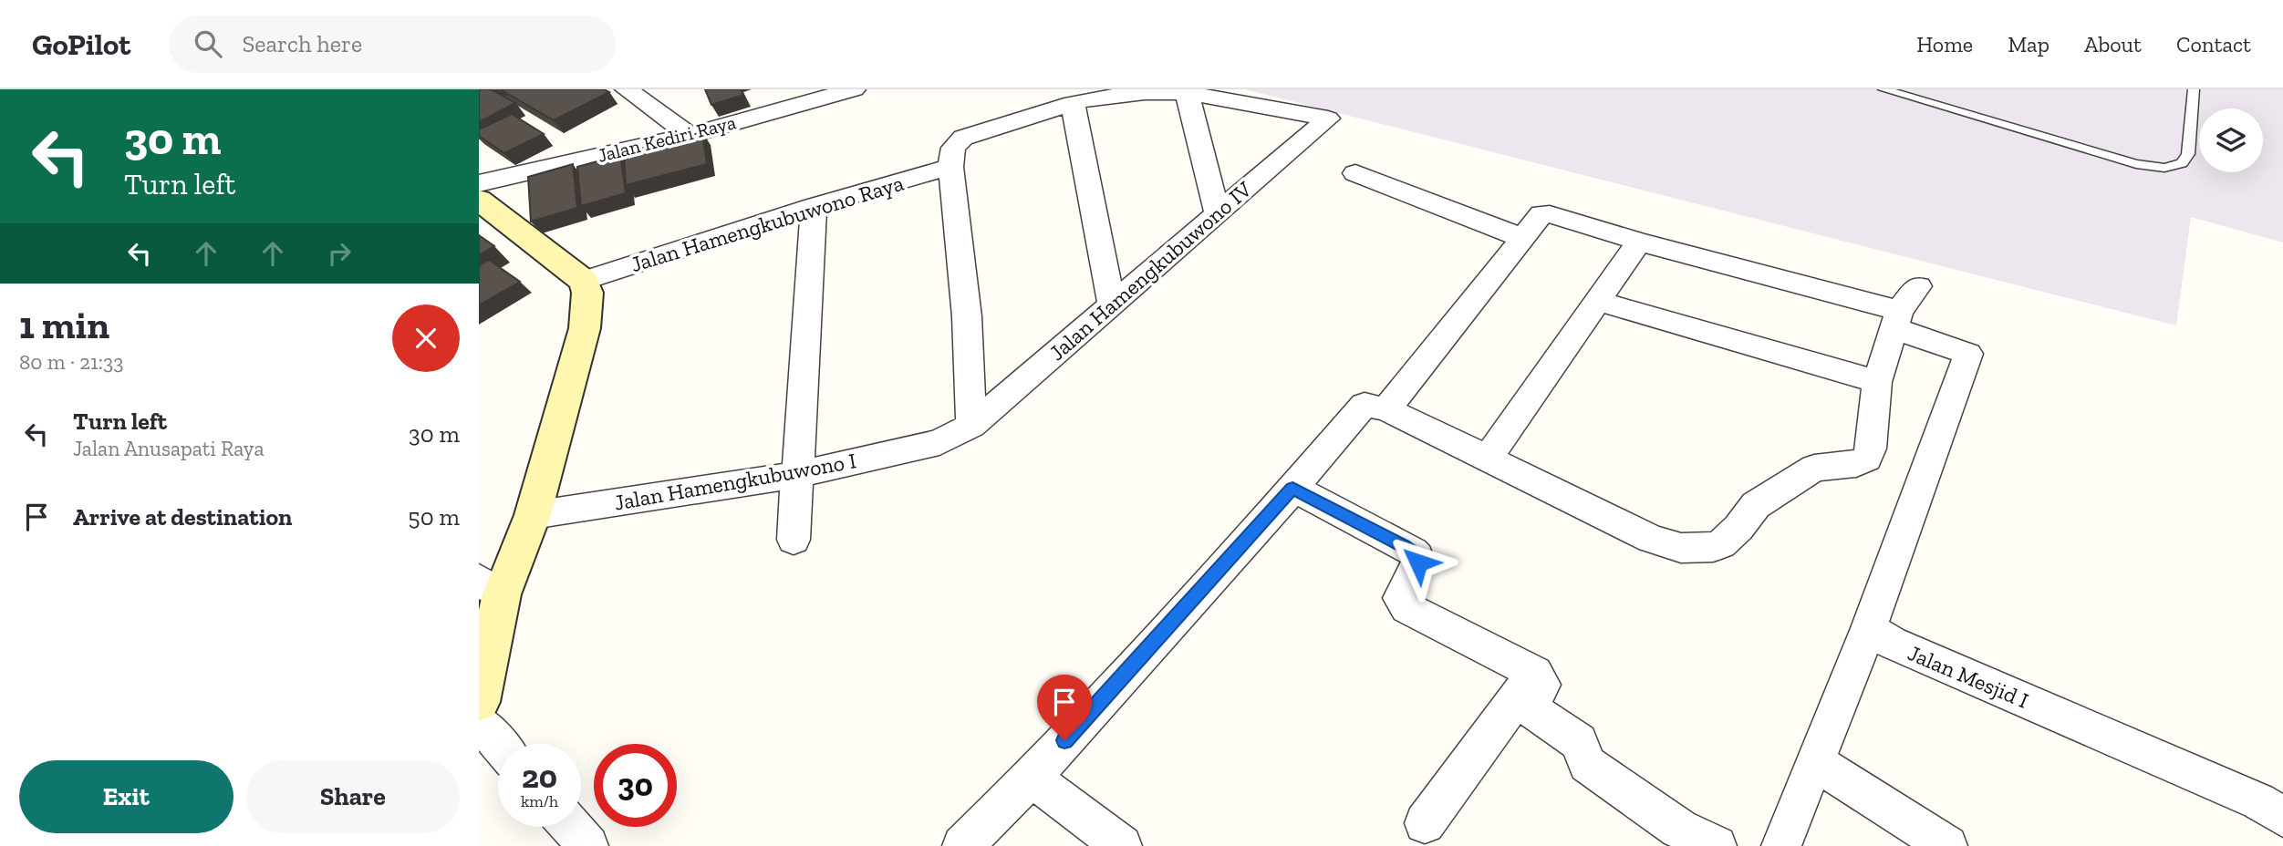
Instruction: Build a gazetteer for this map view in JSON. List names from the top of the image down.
{
  "streets": {
    "street": [
      "Jalan Kediri Raya",
      "Jalan Hamengkubuwono Raya",
      "Jalan Hamengkubuwono IV",
      "Jalan Hamengkubuwono I",
      "Jalan Mesjid I"
    ]
  },
  "crossings": [
    ["Jalan Hamengkubuwono Raya", "Jalan Hamengkubuwono IV"],
    ["Jalan Hamengkubuwono IV", "Jalan Hamengkubuwono I"]
  ],
  "page": {
    "header": "GoPilot",
    "search": "Search here",
    "nav": [
      "Home",
      "Map",
      "About",
      "Contact"
    ],
    "turn": ["30 m", "Turn left"],
    "heading": ["1 min", "80 m · 21:33"],
    "list": [
      {
        "name": "Turn left",
        "note": "Jalan Anusapati Raya",
        "value": "30 m"
      },
      {
        "name": "Arrive at destination",
        "value": "50 m"
      }
    ],
    "speed": "20 km/h",
    "limit": "30",
    "buttons": ["Exit", "Share"]
  }
}
